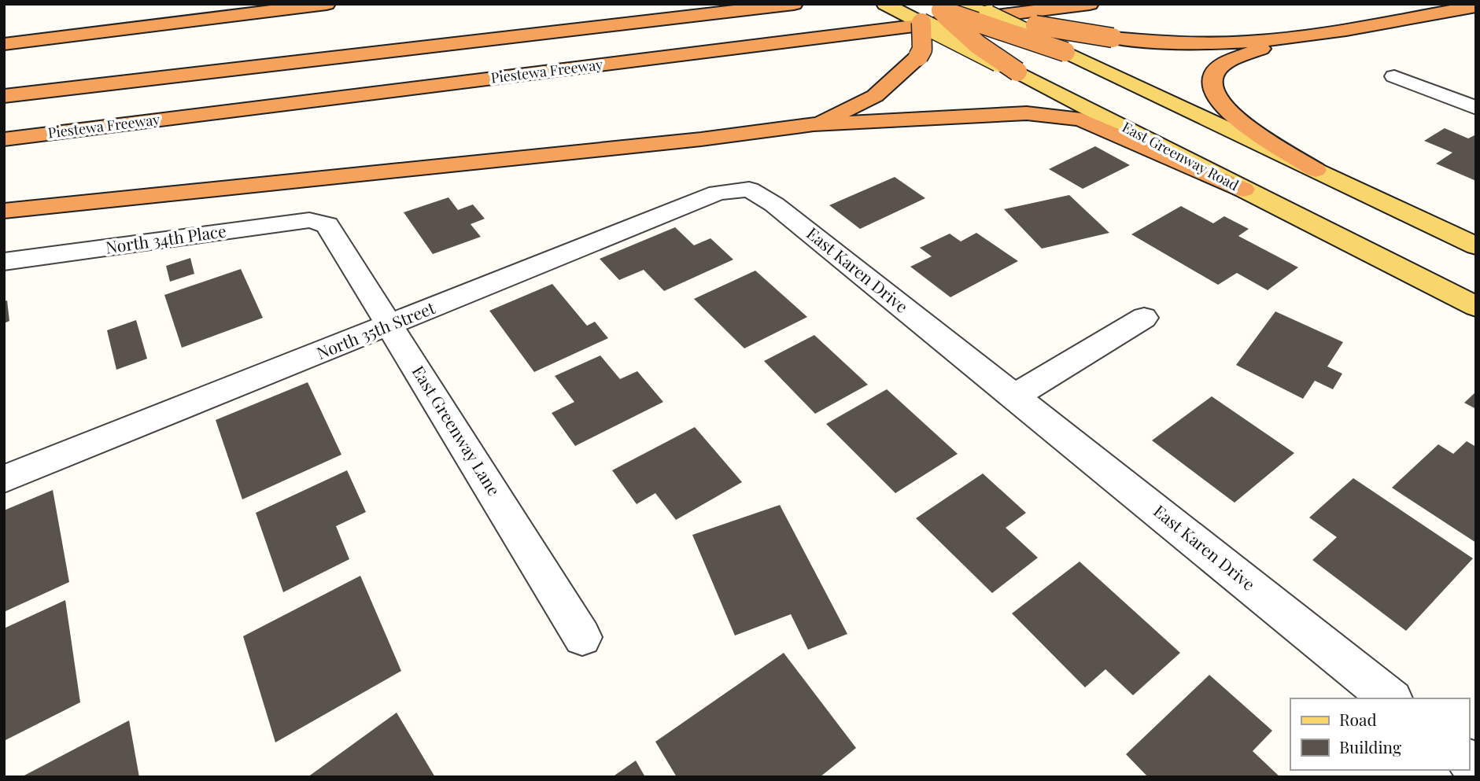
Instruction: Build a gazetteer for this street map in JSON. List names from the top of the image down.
{
  "streets": {
    "highway": ["Piestewa Freeway"],
    "main road": ["East Greenway Road"],
    "street": [
      "North 34th Place",
      "East Karen Drive",
      "North 35th Street",
      "East Greenway Lane"
    ]
  },
  "crossings": [
    ["North 34th Place", "East Greenway Lane"],
    ["East Karen Drive", "North 35th Street"],
    ["North 35th Street", "East Greenway Lane"]
  ],
  "legend": ["Road", "Building"]
}
